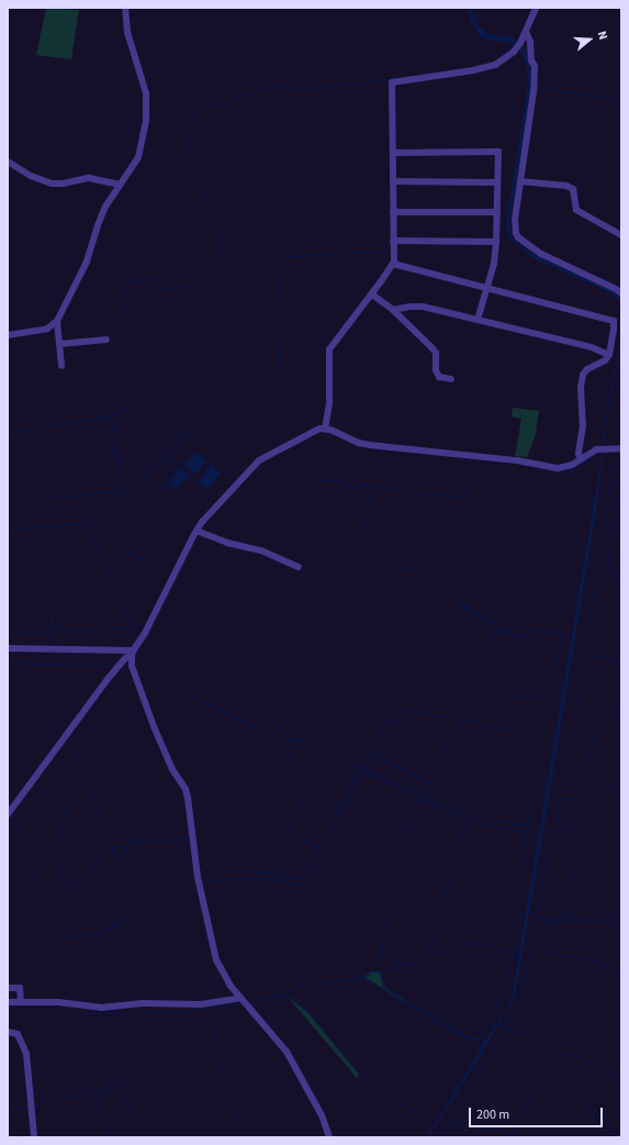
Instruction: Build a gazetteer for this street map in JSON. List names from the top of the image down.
{
  "scale_bar": "200 m",
  "north": "right"
}
